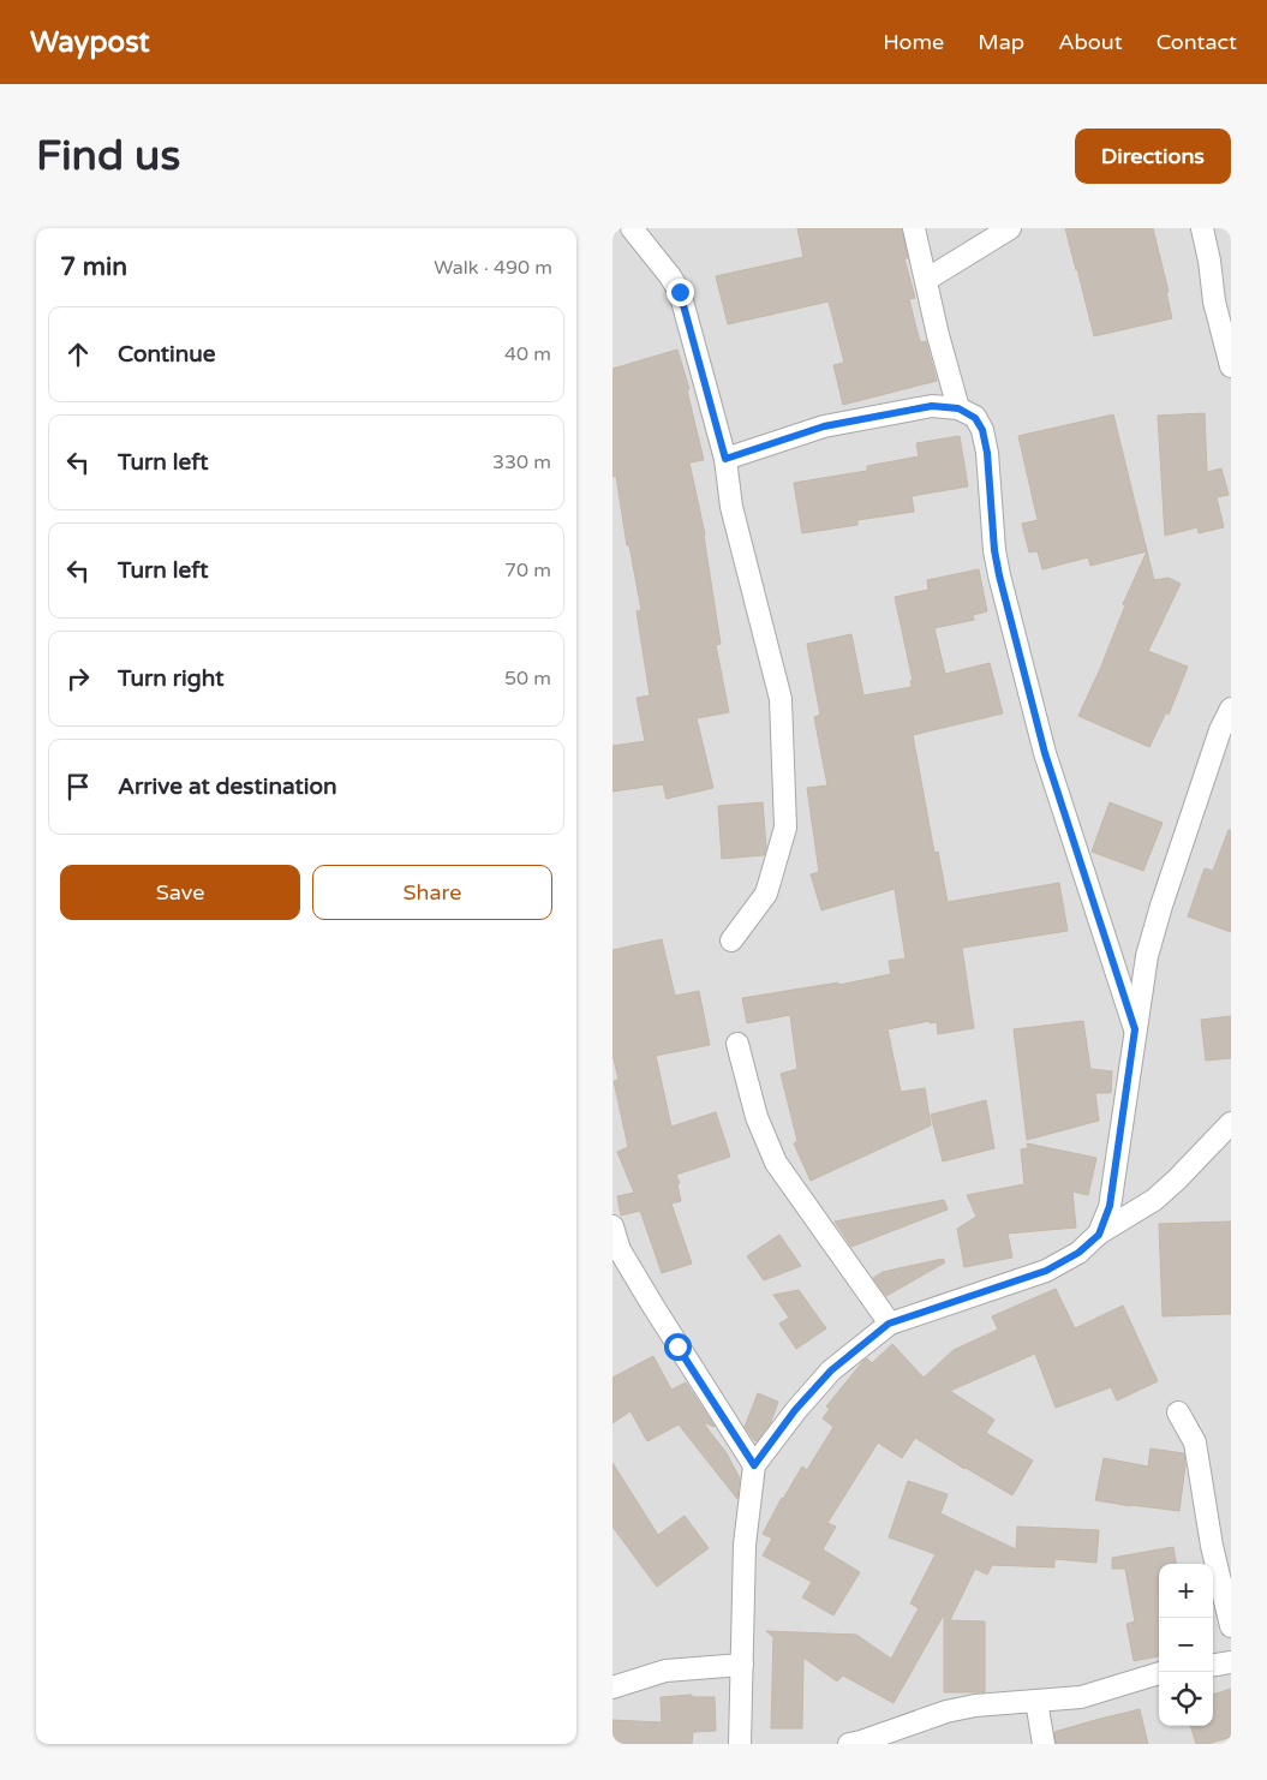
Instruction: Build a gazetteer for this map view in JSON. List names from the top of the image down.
{
  "page": {
    "header": "Waypost",
    "nav": [
      "Home",
      "Map",
      "About",
      "Contact"
    ],
    "buttons": [
      "Directions",
      ["Save", "Share"]
    ],
    "title": "Find us",
    "heading": ["7 min", "Walk · 490 m"],
    "list": [
      ["Continue", "40 m"],
      ["Turn left", "330 m"],
      ["Turn left", "70 m"],
      ["Turn right", "50 m"],
      "Arrive at destination"
    ],
    "map_buttons": ["+", "−"]
  }
}
